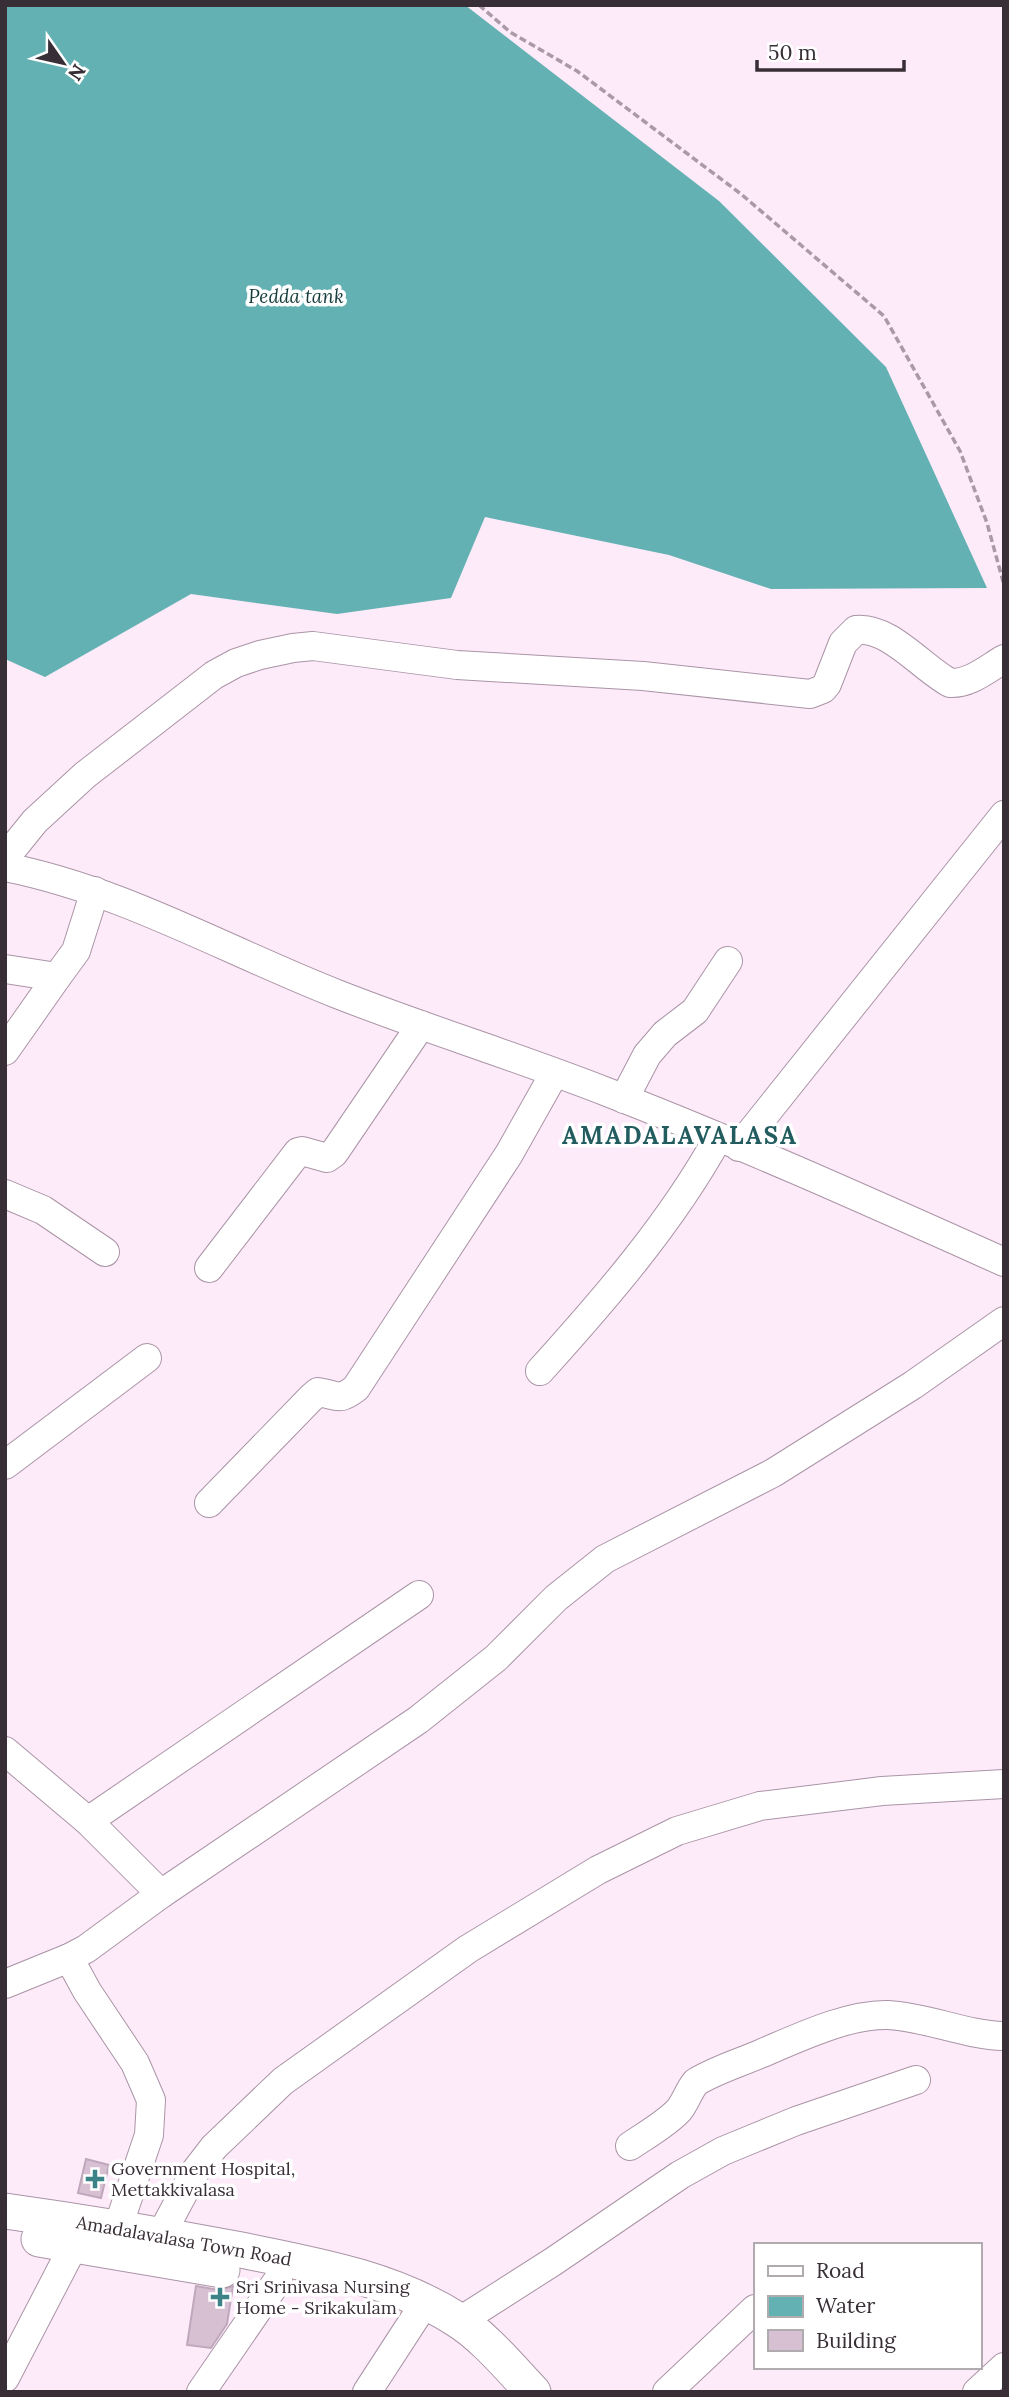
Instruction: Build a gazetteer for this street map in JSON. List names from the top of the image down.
{
  "streets": {
    "main road": ["Amadalavalasa Town Road"]
  },
  "districts": ["AMADALAVALASA"],
  "water": ["Pedda tank"],
  "places": {
    "health": ["Government Hospital, Mettakkivalasa", "Sri Srinivasa Nursing Home - Srikakulam"]
  },
  "legend": ["Road", "Water", "Building"],
  "scale_bar": "50 m",
  "north": "bottom right"
}
